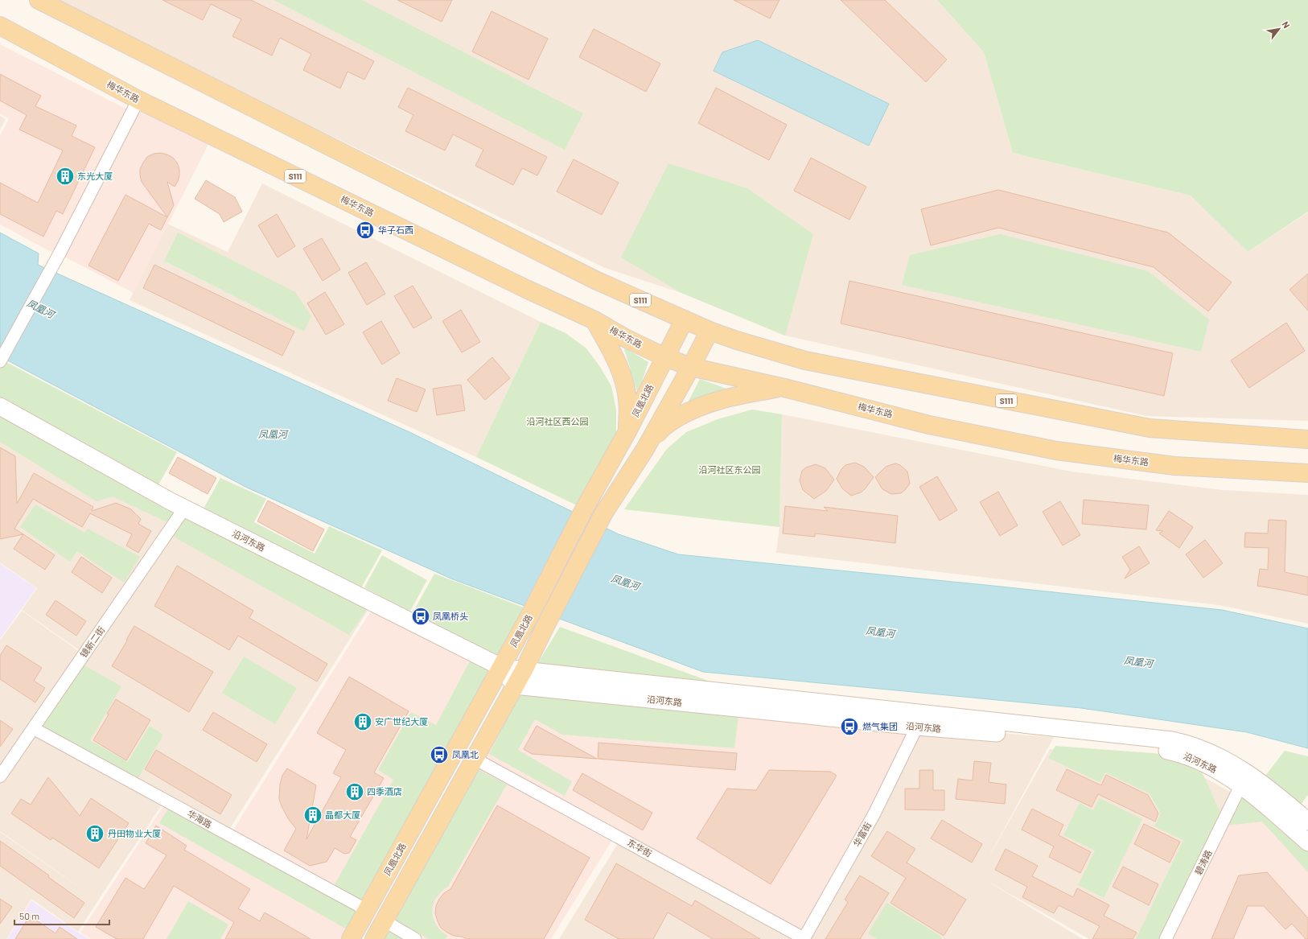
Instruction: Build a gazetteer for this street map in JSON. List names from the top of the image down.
{
  "streets": {
    "main road": ["梅华东路", "S111", "凤凰北路"],
    "street": [
      "沿河东路",
      "镜新二街",
      "华海路",
      "华富街",
      "东华街",
      "碧涛路"
    ]
  },
  "crossings": [
    ["梅华东路", "凤凰北路"],
    ["S111", "凤凰北路"],
    ["凤凰北路", "沿河东路"],
    ["凤凰北路", "华海路"],
    ["凤凰北路", "东华街"],
    ["沿河东路", "镜新二街"],
    ["沿河东路", "华富街"],
    ["沿河东路", "碧涛路"],
    ["镜新二街", "华海路"],
    ["华富街", "东华街"]
  ],
  "water": ["凤凰河"],
  "parks": ["沿河社区西公园", "沿河社区东公园"],
  "places": {
    "building": [
      "东光大厦",
      "安广世纪大厦",
      "四季酒店",
      "晶都大厦",
      "丹田物业大厦"
    ],
    "bus stop": [
      "华子石西",
      "凤凰桥头",
      "燃气集团",
      "凤凰北"
    ]
  },
  "scale_bar": "50 m",
  "north": "top right"
}
